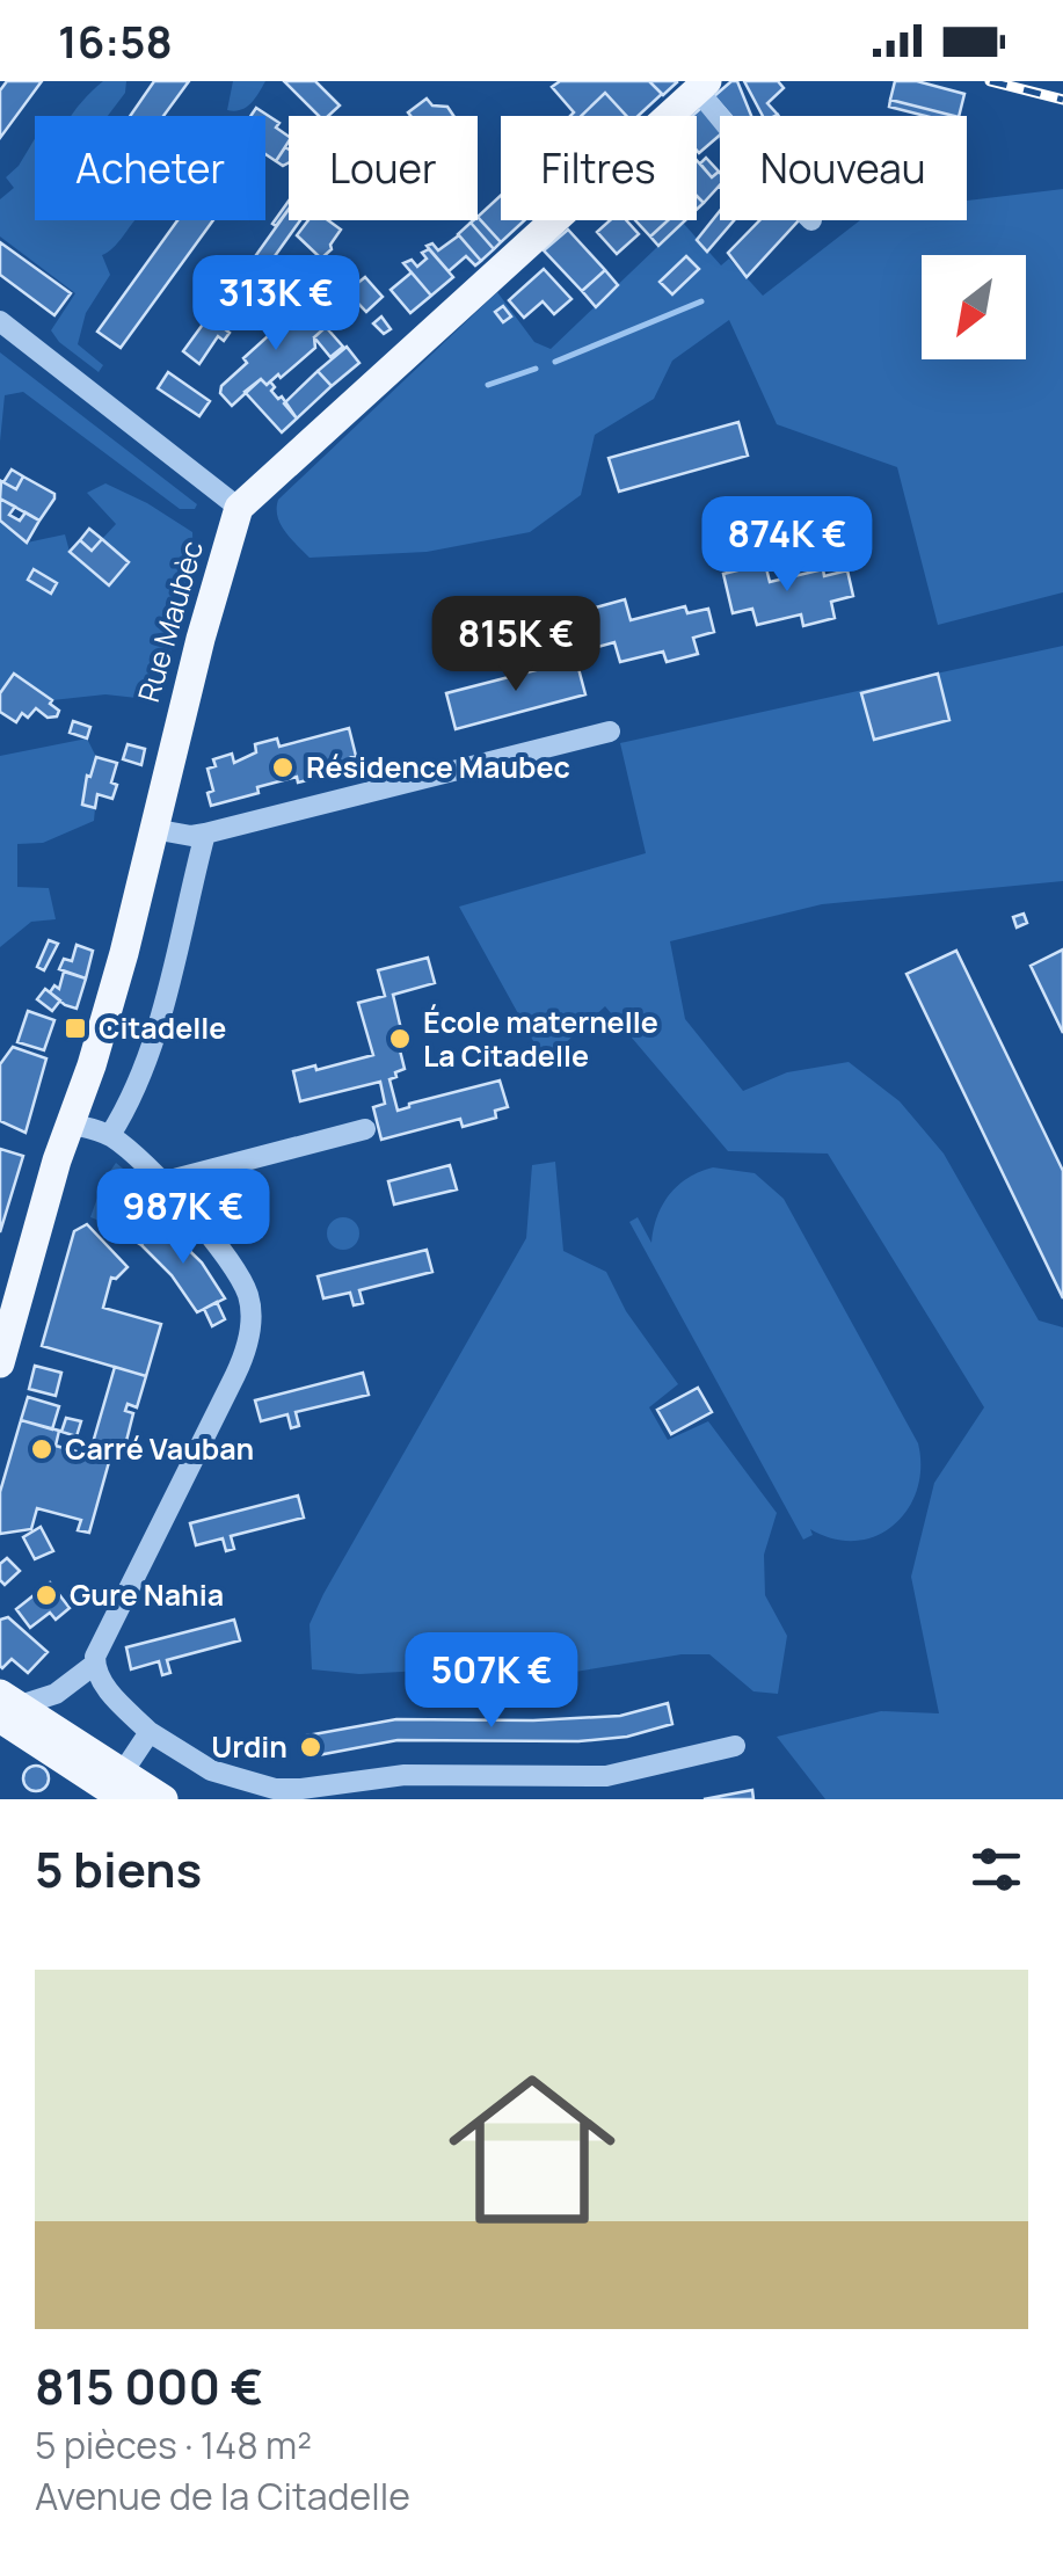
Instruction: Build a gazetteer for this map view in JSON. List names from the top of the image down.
{
  "streets": {
    "main road": ["Rue Maubèc"]
  },
  "places": {
    "other": [
      "Résidence Maubec",
      "École maternelle La Citadelle",
      "Carré Vauban",
      "Gure Nahia",
      "Urdin"
    ],
    "transit": ["Citadelle"]
  },
  "north": "bottom left",
  "page": {
    "status": "16:58",
    "chip": [
      "Acheter",
      "Louer",
      "Filtres",
      "Nouveau"
    ],
    "price": [
      "313K €",
      "874K €",
      "815K €",
      "987K €",
      "507K €"
    ],
    "heading": "5 biens",
    "list": [
      {
        "name": "815 000 €",
        "note": "5 pièces · 148 m² · Avenue de la Citadelle"
      }
    ]
  }
}
